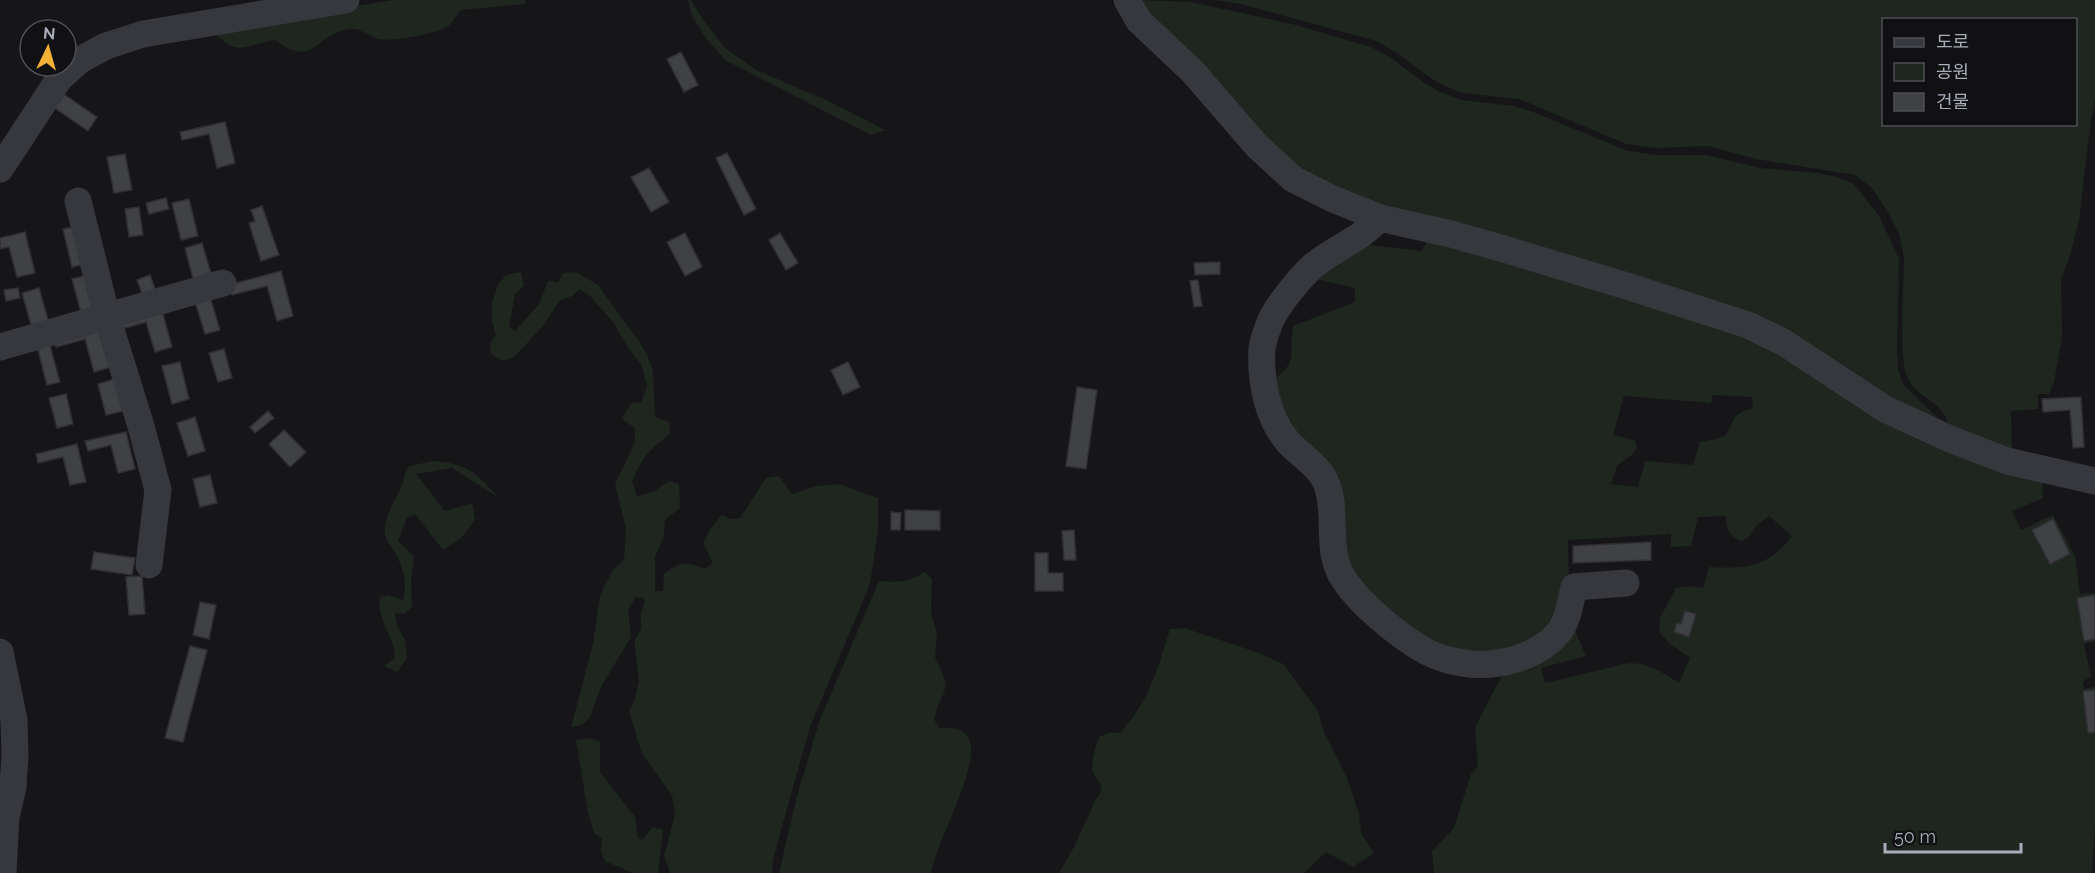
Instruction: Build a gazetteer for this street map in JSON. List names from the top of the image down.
{
  "legend": ["도로", "공원", "건물"],
  "scale_bar": "50 m",
  "north": "top"
}
